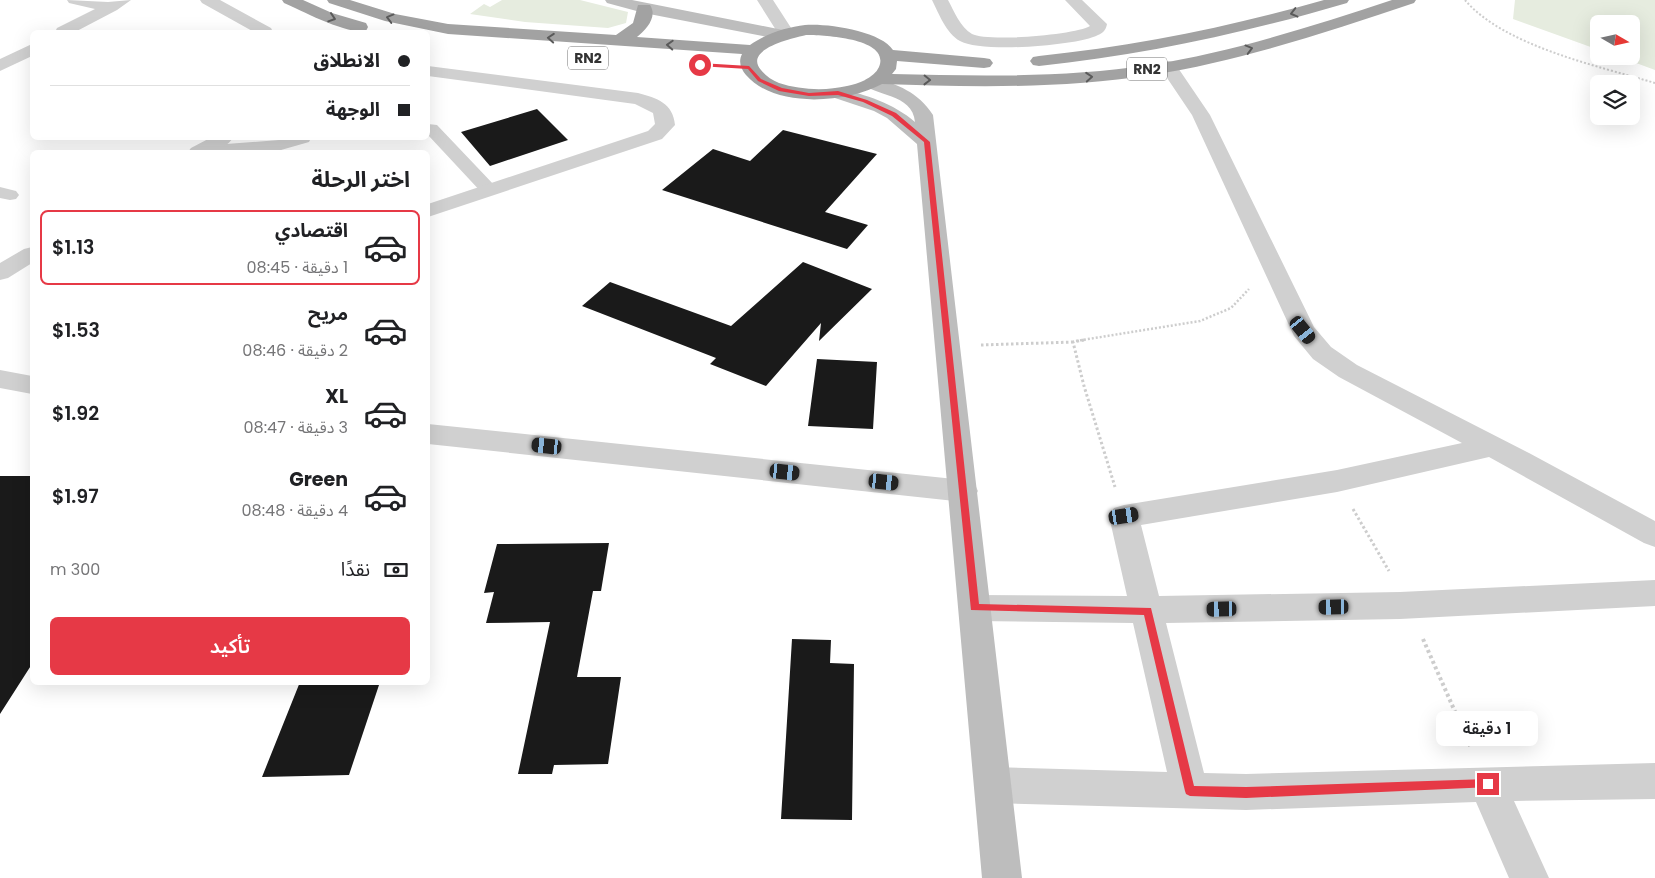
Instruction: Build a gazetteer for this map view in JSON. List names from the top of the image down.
{
  "streets": {
    "highway": ["RN2"]
  },
  "north": "right",
  "page": {
    "banner": ["الانطلاق", "الوجهة"],
    "heading": "اختر الرحلة",
    "list": [
      {
        "name": "اقتصادي",
        "note": "1 دقيقة · 08:45",
        "value": "$1.13"
      },
      {
        "name": "مريح",
        "note": "2 دقيقة · 08:46",
        "value": "$1.53"
      },
      {
        "name": "XL",
        "note": "3 دقيقة · 08:47",
        "value": "$1.92"
      },
      {
        "name": "Green",
        "note": "4 دقيقة · 08:48",
        "value": "$1.97"
      }
    ],
    "pay": ["نقدًا", "300 m"],
    "buttons": "تأكيد",
    "bubble": "1 دقيقة"
  }
}
